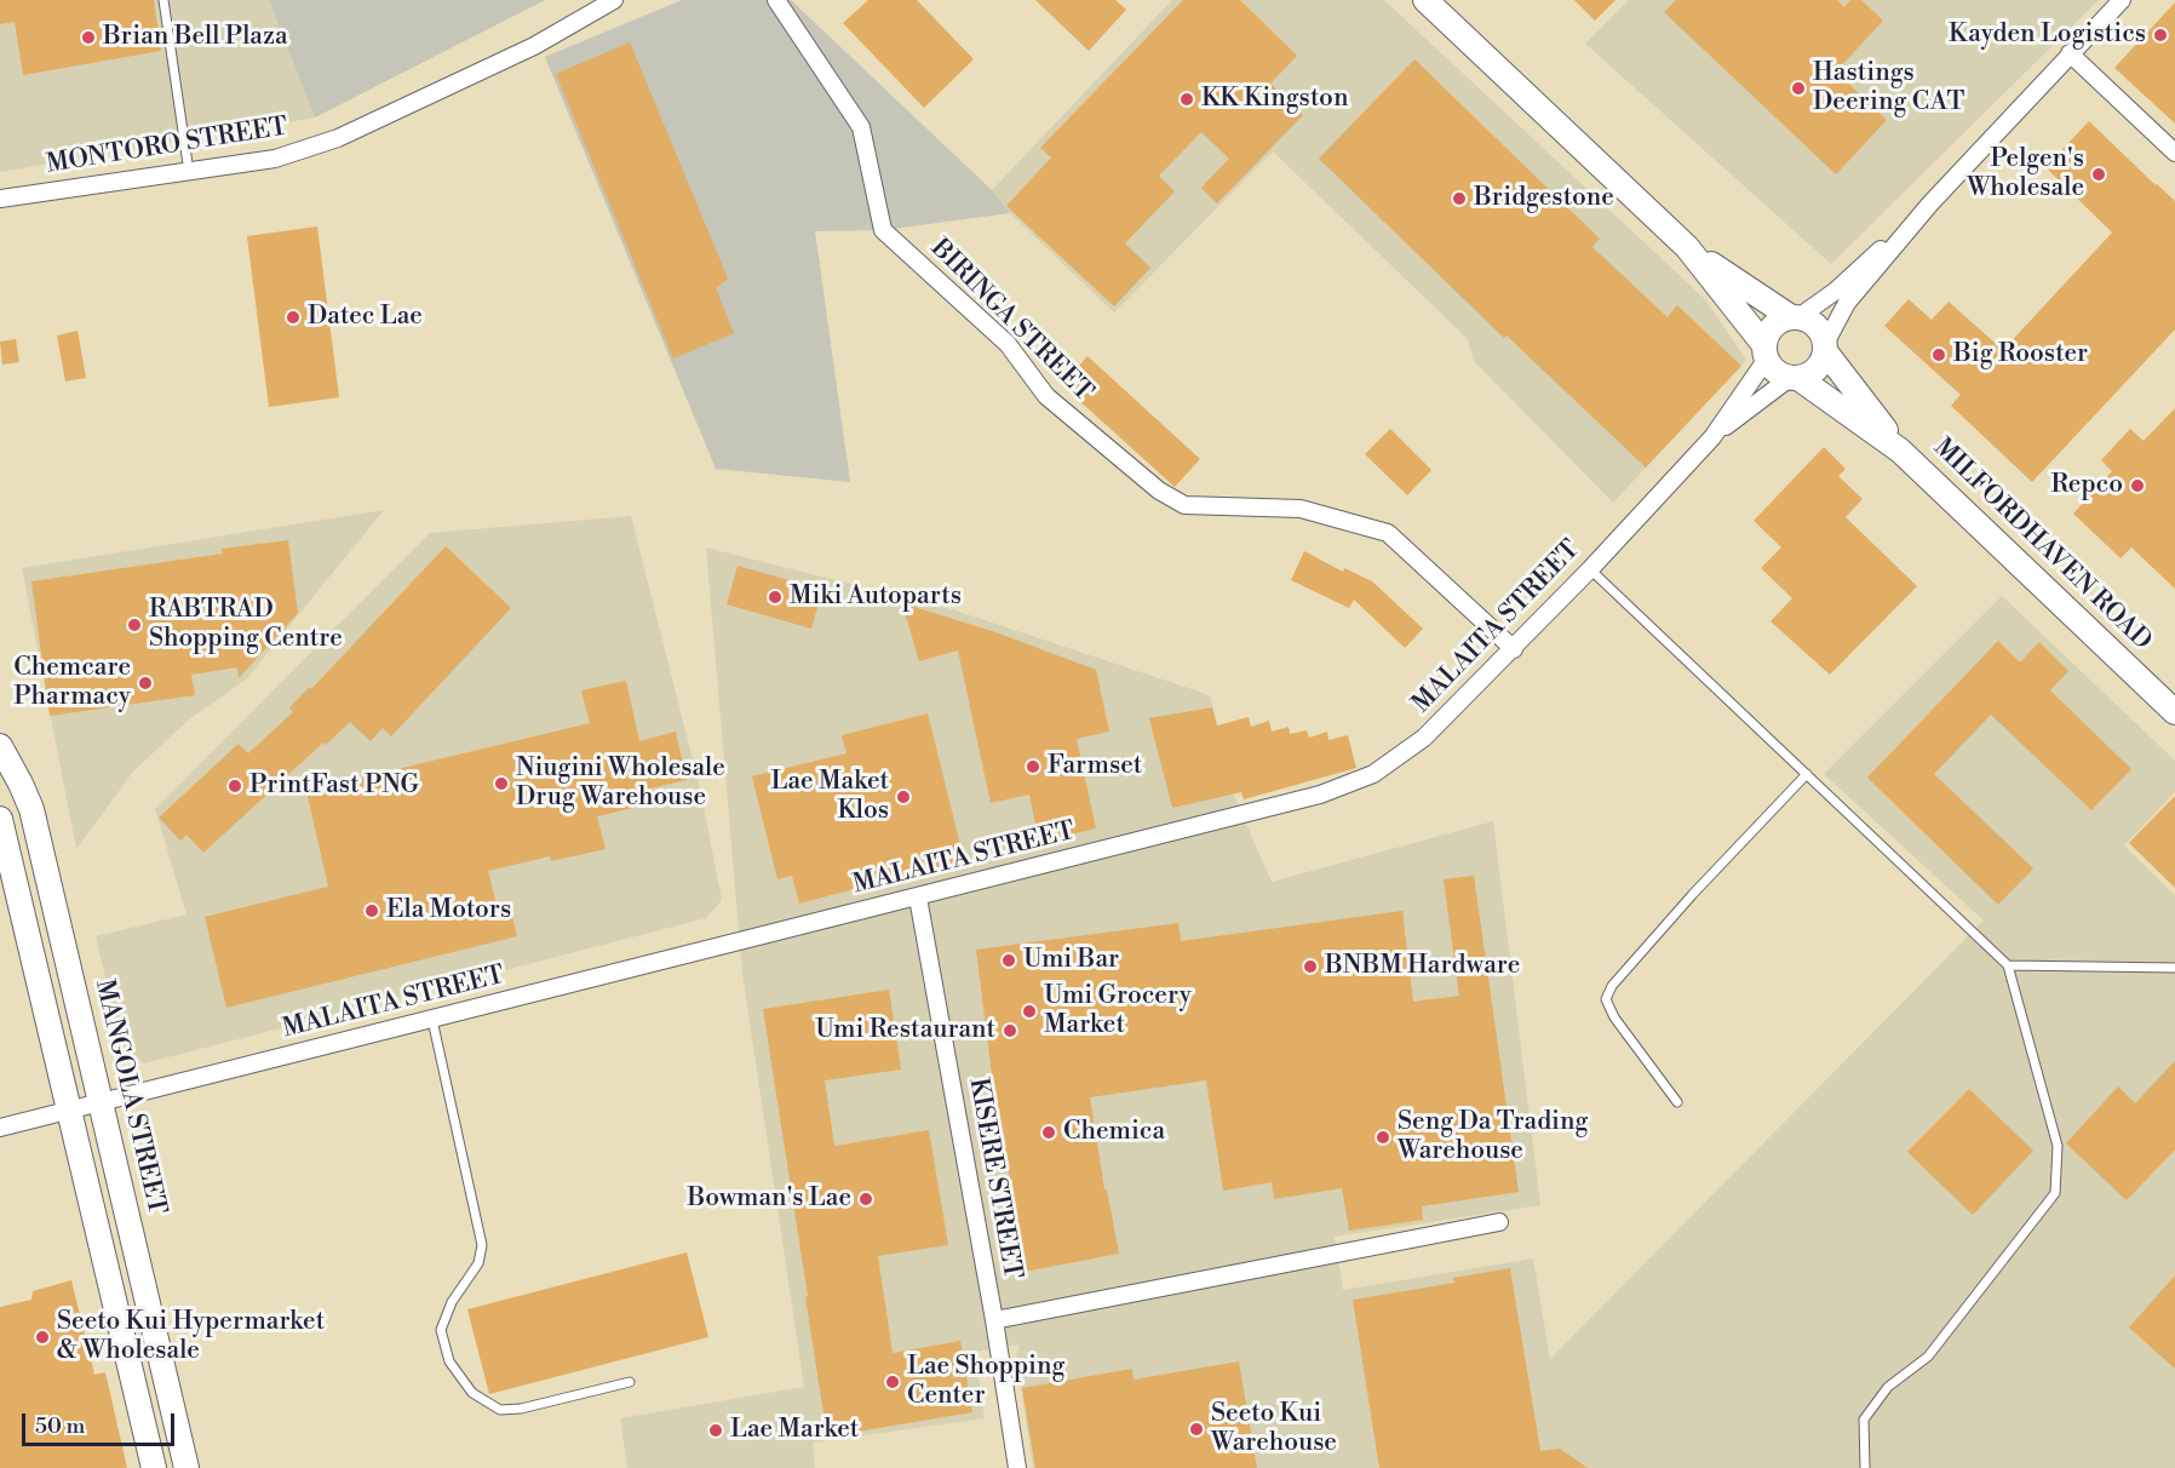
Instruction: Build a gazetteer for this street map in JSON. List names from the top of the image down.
{
  "streets": {
    "main road": ["MILFORDHAVEN ROAD", "MANGOLA STREET"],
    "street": [
      "MONTORO STREET",
      "BIRINGA STREET",
      "MALAITA STREET",
      "KISERE STREET"
    ]
  },
  "crossings": [
    ["BIRINGA STREET", "MALAITA STREET"],
    ["MILFORDHAVEN ROAD", "MALAITA STREET"],
    ["MALAITA STREET", "MANGOLA STREET"],
    ["MALAITA STREET", "KISERE STREET"]
  ],
  "places": [
    "Kayden Logistics",
    "Brian Bell Plaza",
    "Hastings Deering CAT",
    "KK Kingston",
    "Pelgen's Wholesale",
    "Bridgestone",
    "Datec Lae",
    "Big Rooster",
    "Repco",
    "Miki Autoparts",
    "RABTRAD Shopping Centre",
    "Chemcare Pharmacy",
    "Farmset",
    "Niugini Wholesale Drug Warehouse",
    "PrintFast PNG",
    "Lae Maket Klos",
    "Ela Motors",
    "Umi Bar",
    "BNBM Hardware",
    "Umi Grocery Market",
    "Umi Restaurant",
    "Chemica",
    "Seng Da Trading Warehouse",
    "Bowman's Lae",
    "Seeto Kui Hypermarket & Wholesale",
    "Lae Shopping Center",
    "Seeto Kui Warehouse",
    "Lae Market"
  ],
  "scale_bar": "50 m"
}
